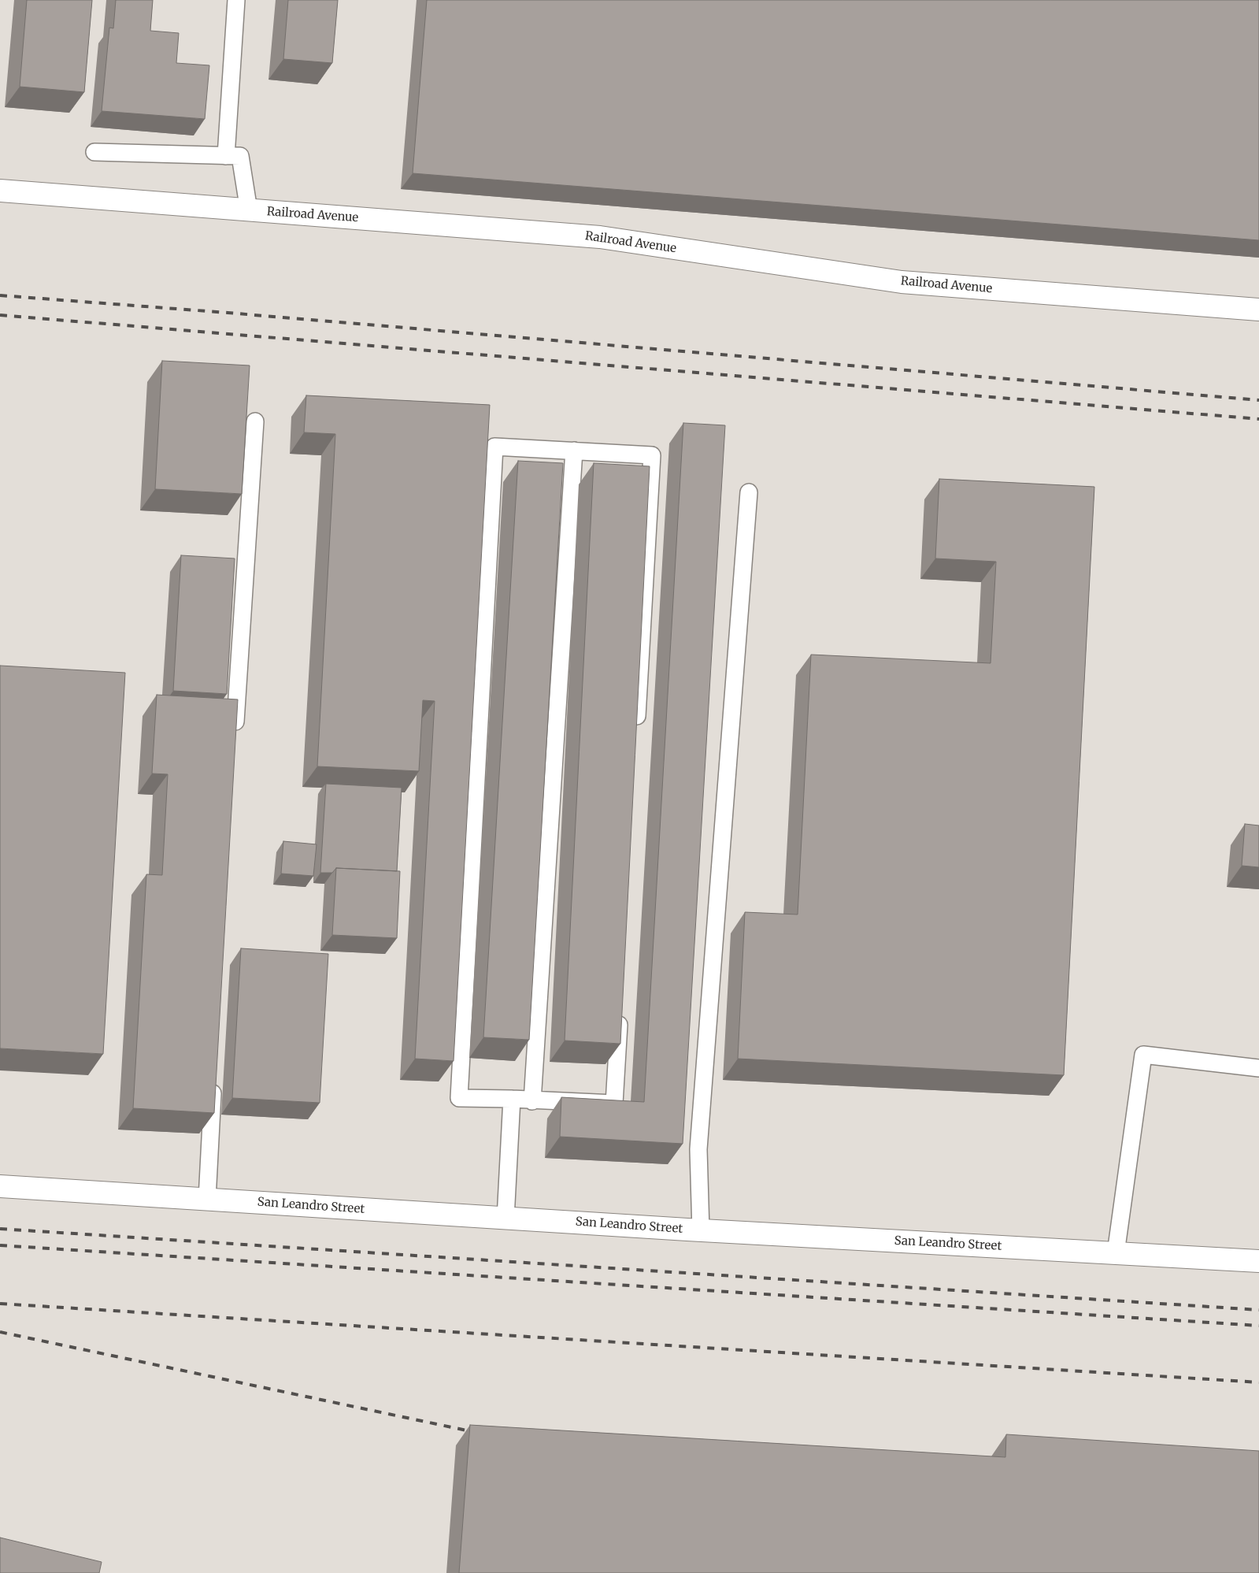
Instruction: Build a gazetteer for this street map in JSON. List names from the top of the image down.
{
  "streets": {
    "main road": ["Railroad Avenue", "San Leandro Street"]
  }
}
